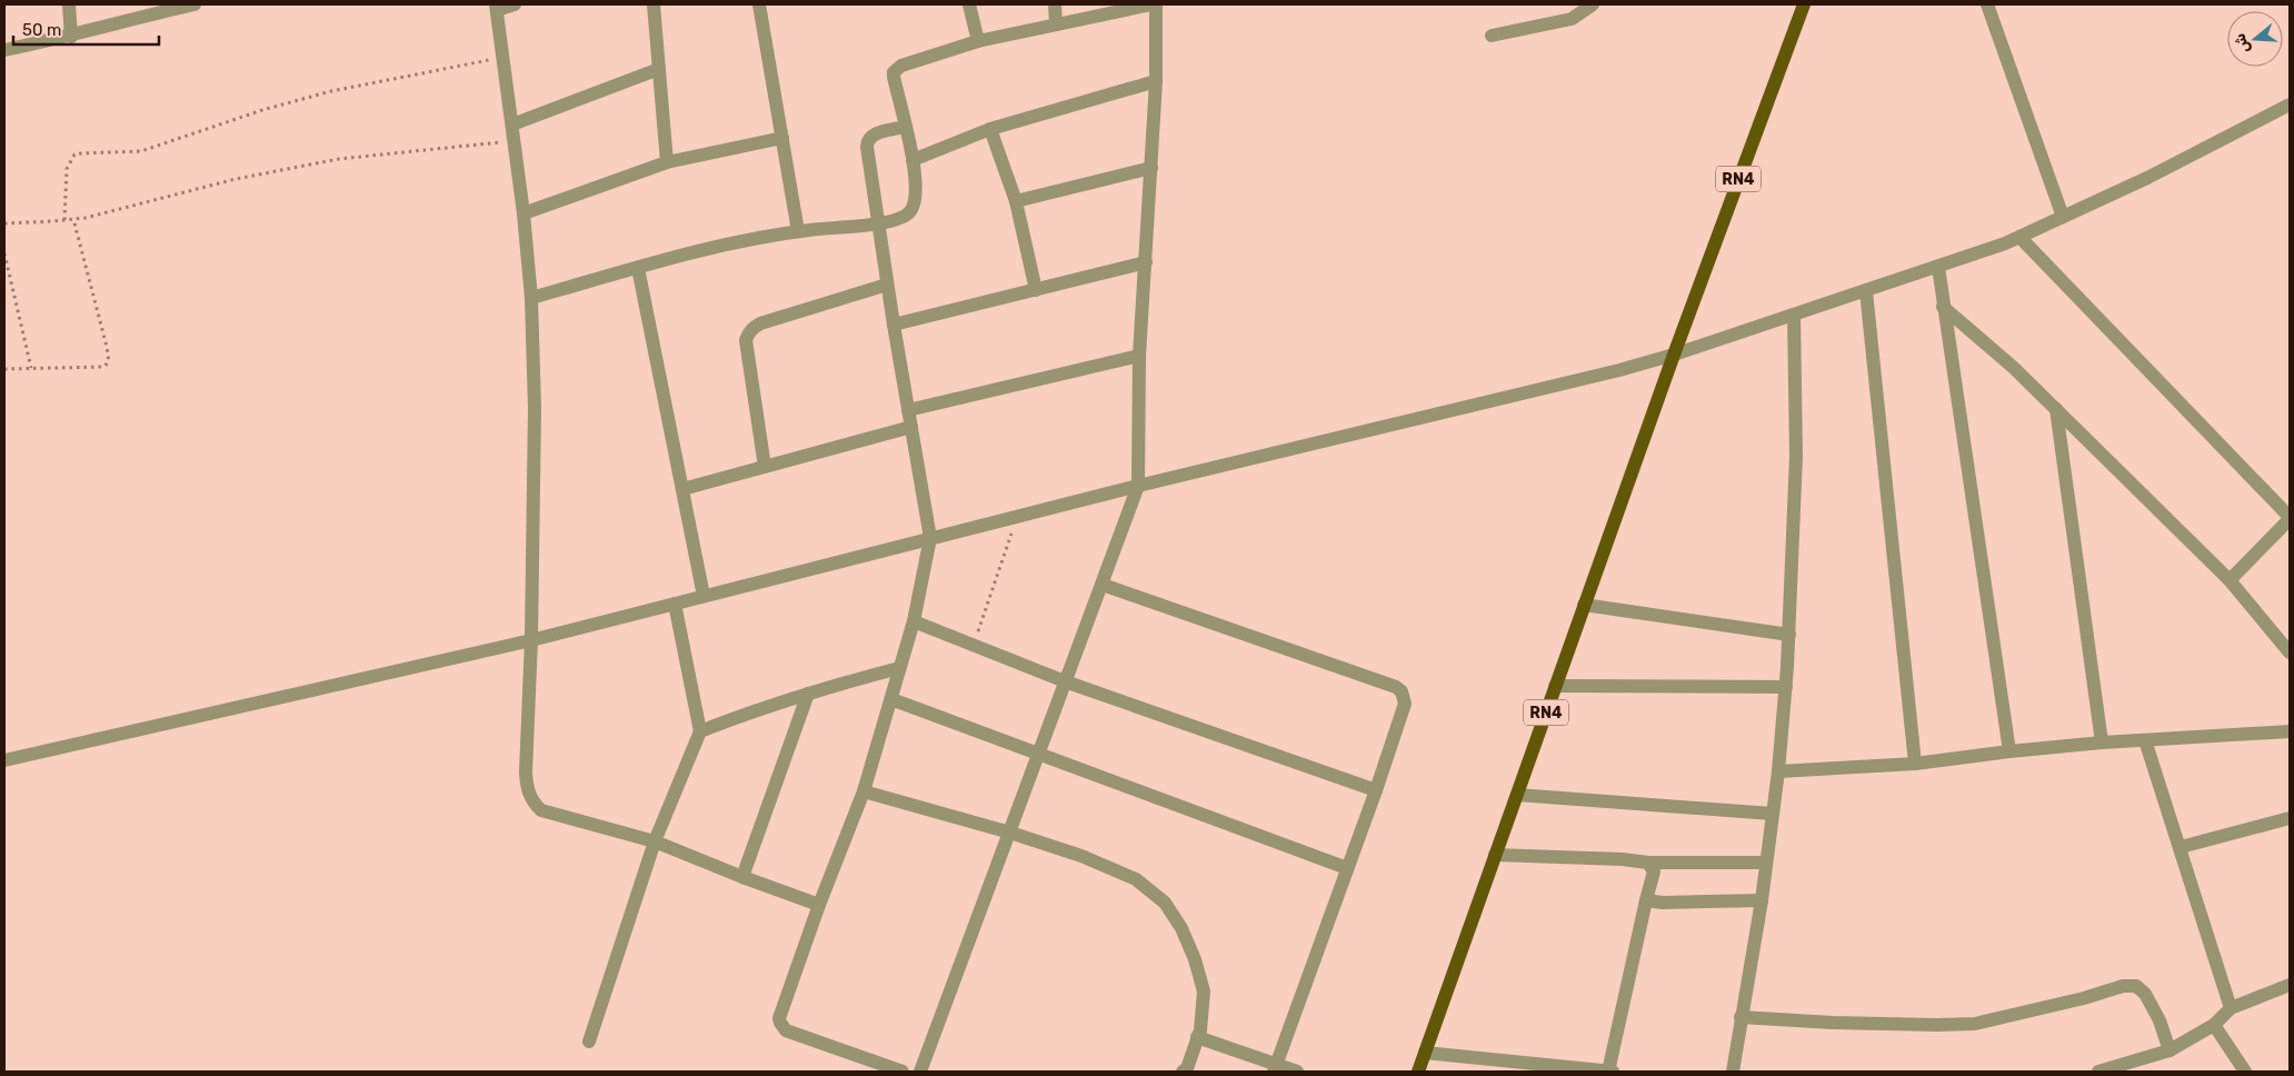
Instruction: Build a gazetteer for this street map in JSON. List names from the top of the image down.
{
  "streets": {
    "main road": ["RN4"]
  },
  "scale_bar": "50 m",
  "north": "left"
}
